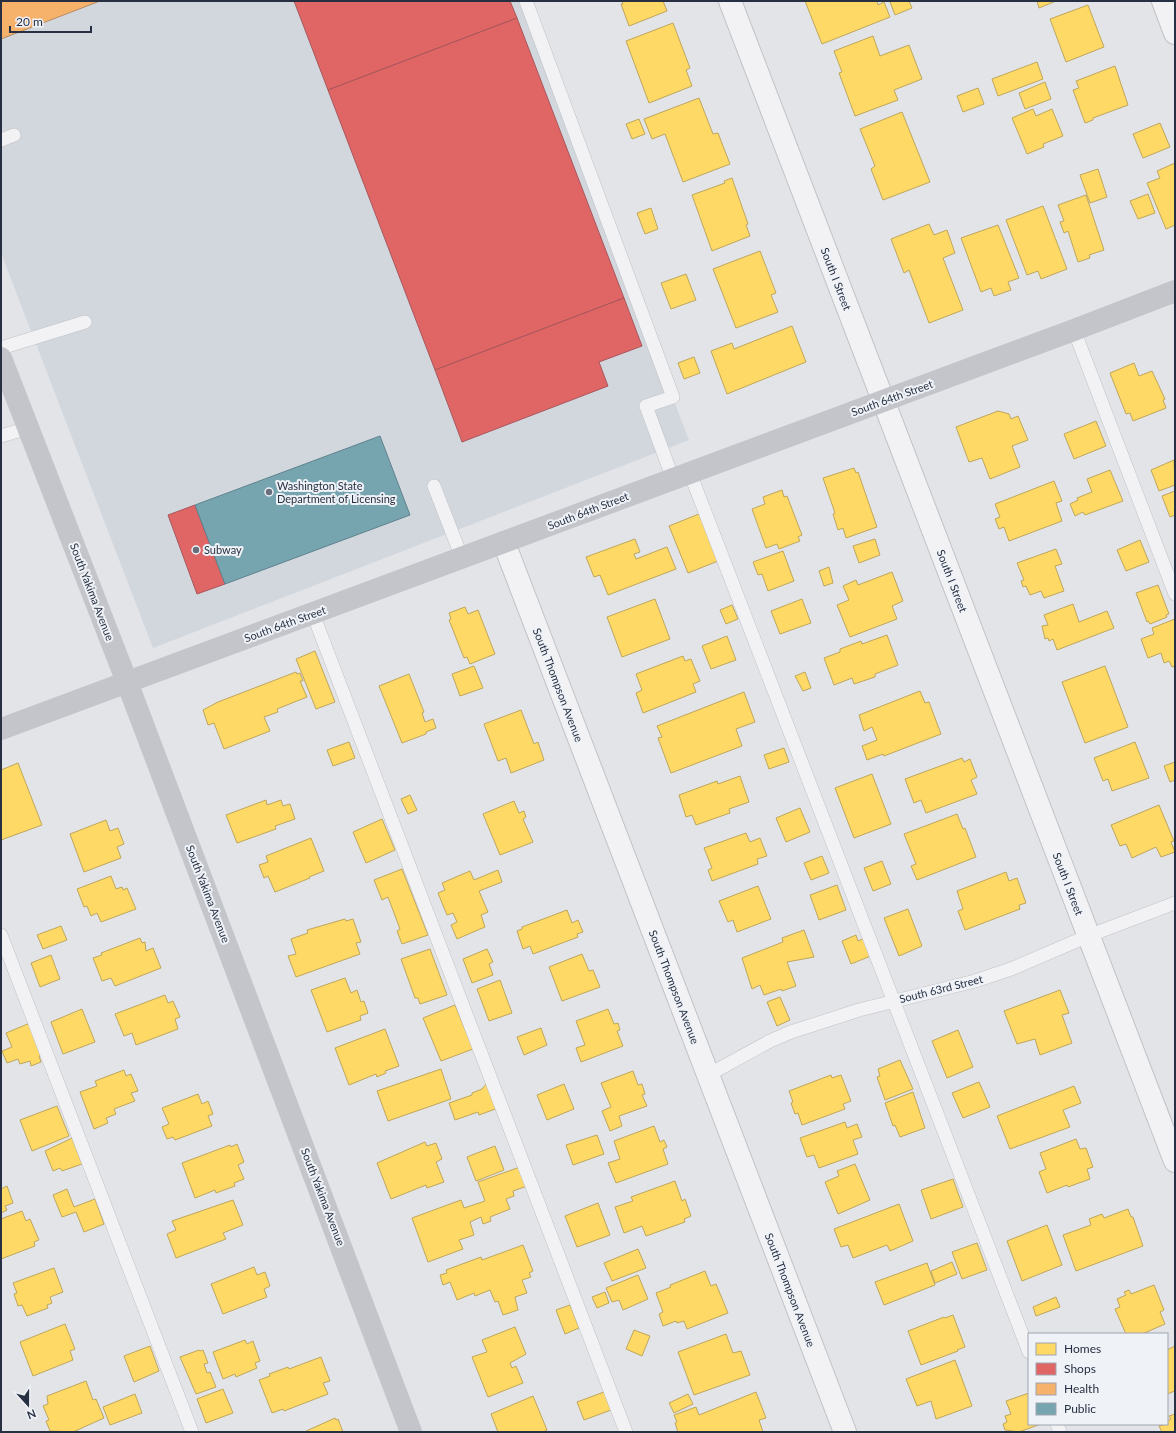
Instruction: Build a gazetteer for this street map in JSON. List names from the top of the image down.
{
  "streets": {
    "street": [
      "South I Street",
      "South 64th Street",
      "South Yakima Avenue",
      "South Thompson Avenue"
    ],
    "lane": ["South 63rd Street"]
  },
  "crossings": [
    ["South I Street", "South 64th Street"],
    ["South I Street", "South 63rd Street"],
    ["South 64th Street", "South Yakima Avenue"],
    ["South 64th Street", "South Thompson Avenue"],
    ["South Thompson Avenue", "South 63rd Street"]
  ],
  "places": ["Washington State Department of Licensing", "Subway"],
  "legend": [
    "Homes",
    "Shops",
    "Health",
    "Public"
  ],
  "scale_bar": "20 m",
  "north": "bottom"
}
